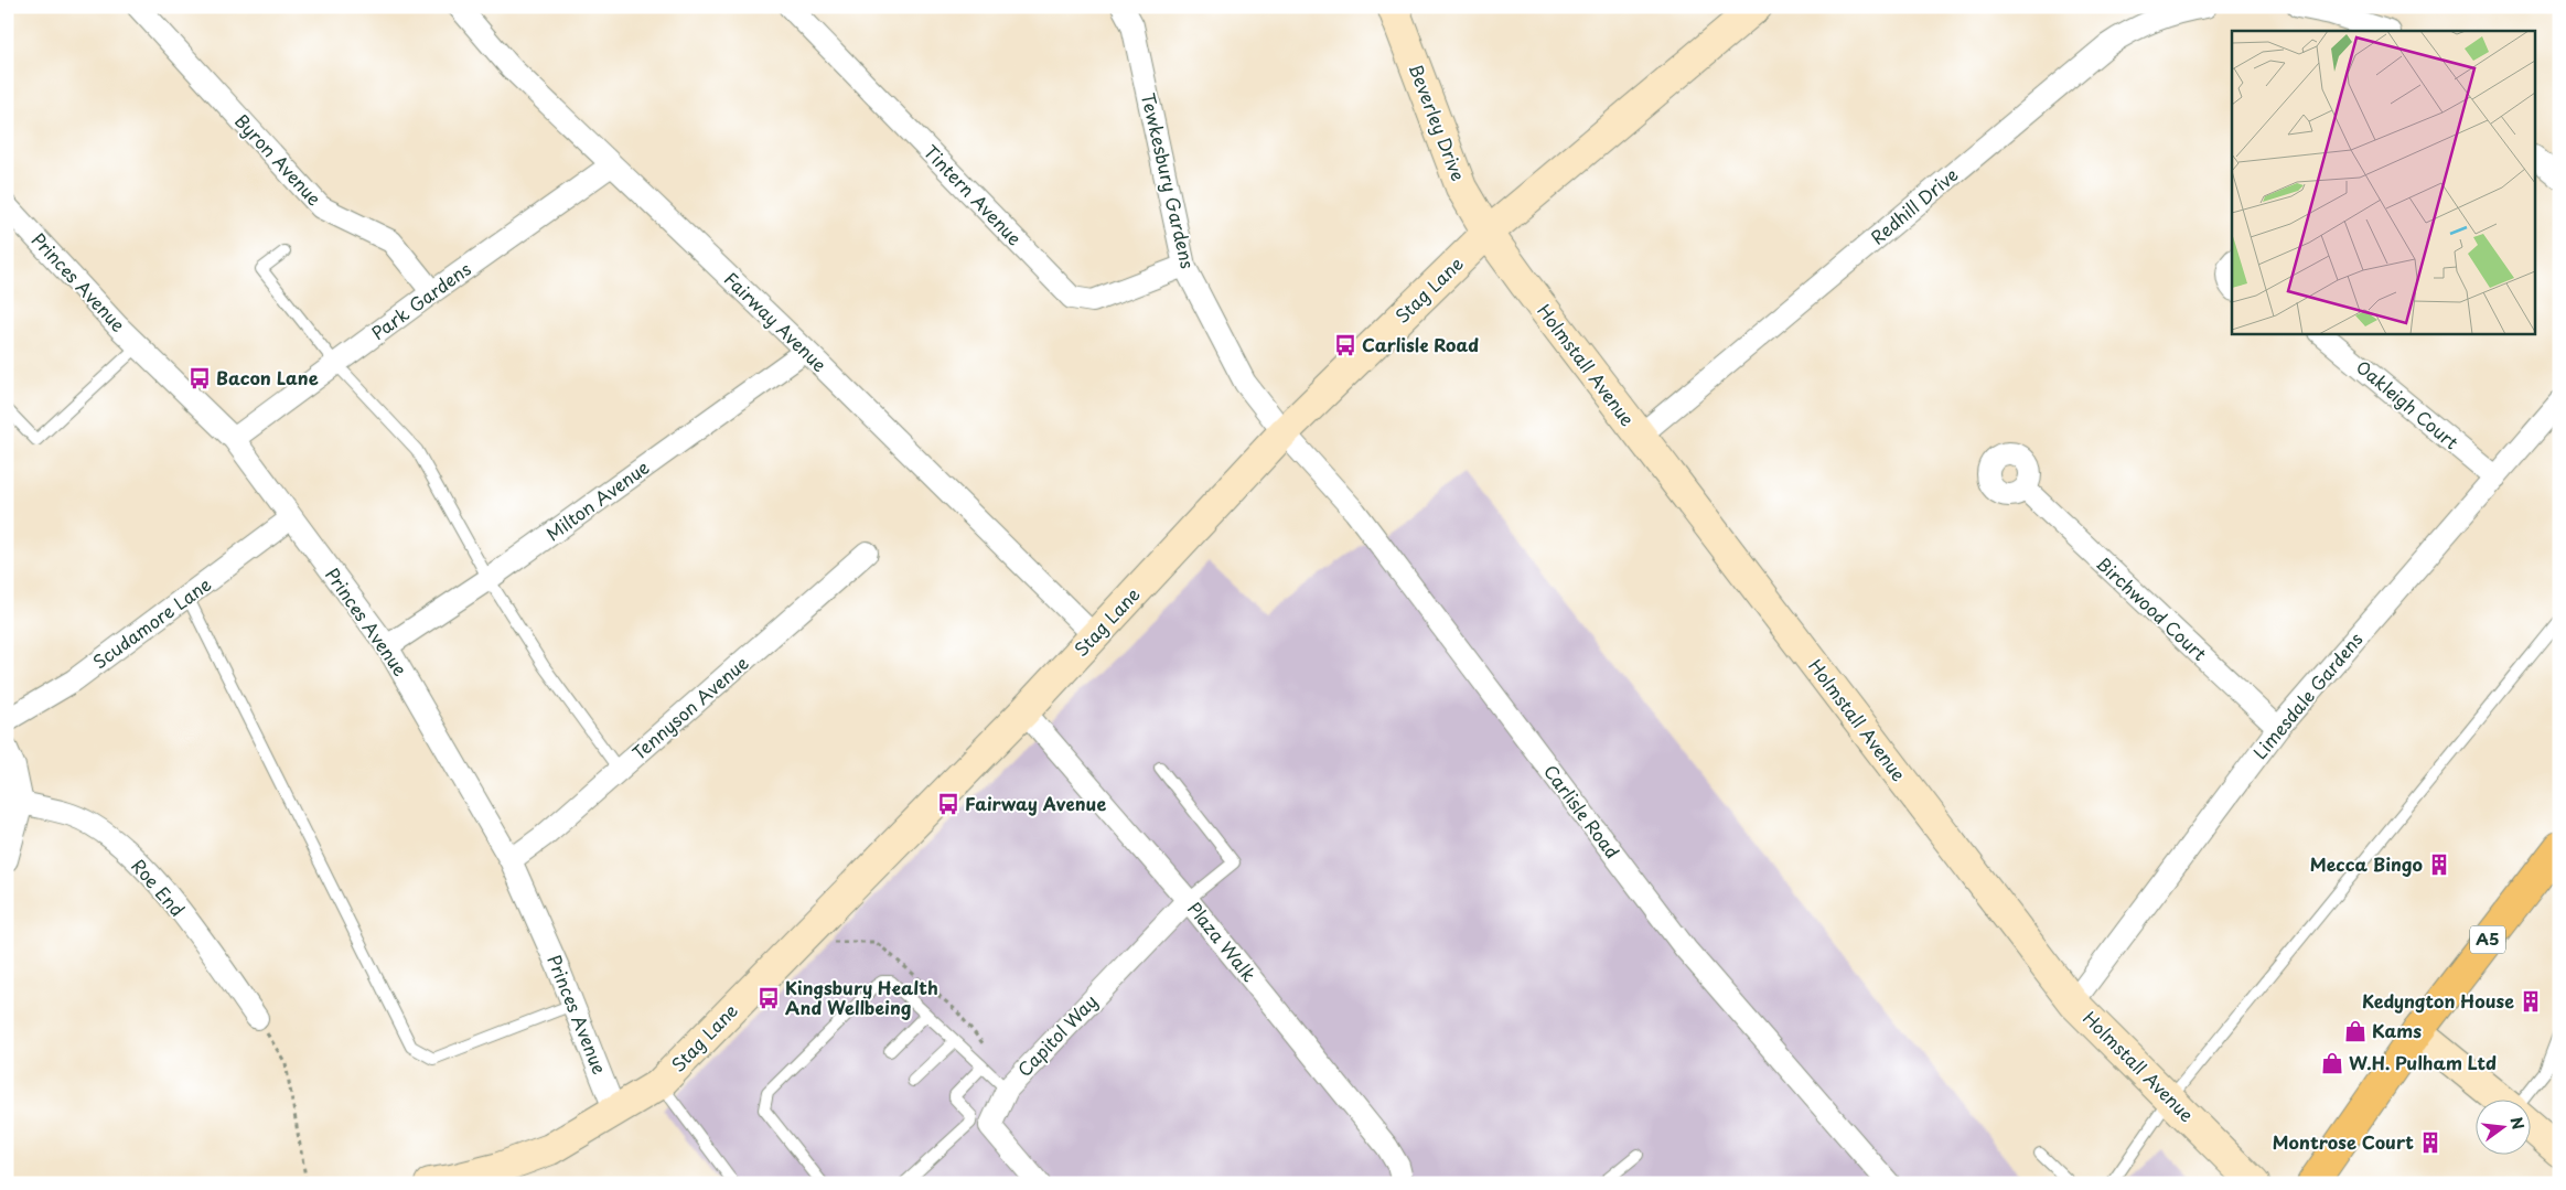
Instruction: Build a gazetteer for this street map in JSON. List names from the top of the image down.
{
  "streets": {
    "main road": ["A5"],
    "street": [
      "Beverley Drive",
      "Byron Avenue",
      "Tewkesbury Gardens",
      "Tintern Avenue",
      "Redhill Drive",
      "Princes Avenue",
      "Stag Lane",
      "Park Gardens",
      "Fairway Avenue",
      "Holmstall Avenue",
      "Oakleigh Court",
      "Milton Avenue",
      "Birchwood Court",
      "Scudamore Lane",
      "Limesdale Gardens",
      "Tennyson Avenue",
      "Carlisle Road",
      "Roe End",
      "Plaza Walk",
      "Capitol Way"
    ]
  },
  "crossings": [
    ["Beverley Drive", "Stag Lane"],
    ["Beverley Drive", "Holmstall Avenue"],
    ["Byron Avenue", "Park Gardens"],
    ["Tewkesbury Gardens", "Tintern Avenue"],
    ["Tewkesbury Gardens", "Stag Lane"],
    ["Tewkesbury Gardens", "Carlisle Road"],
    ["Redhill Drive", "Holmstall Avenue"],
    ["Princes Avenue", "Stag Lane"],
    ["Princes Avenue", "Park Gardens"],
    ["Princes Avenue", "Milton Avenue"],
    ["Princes Avenue", "Scudamore Lane"],
    ["Princes Avenue", "Tennyson Avenue"],
    ["Stag Lane", "Fairway Avenue"],
    ["Stag Lane", "Holmstall Avenue"],
    ["Stag Lane", "Carlisle Road"],
    ["Stag Lane", "Plaza Walk"],
    ["Park Gardens", "Fairway Avenue"],
    ["Fairway Avenue", "Milton Avenue"],
    ["Holmstall Avenue", "Limesdale Gardens"],
    ["Oakleigh Court", "Limesdale Gardens"],
    ["Birchwood Court", "Limesdale Gardens"],
    ["Plaza Walk", "Capitol Way"]
  ],
  "places": {
    "bus stop": [
      "Carlisle Road",
      "Bacon Lane",
      "Fairway Avenue",
      "Kingsbury Health And Wellbeing"
    ],
    "building": ["Mecca Bingo", "Kedyngton House", "Montrose Court"],
    "shop": ["Kams", "W.H. Pulham Ltd"]
  },
  "north": "right"
}
